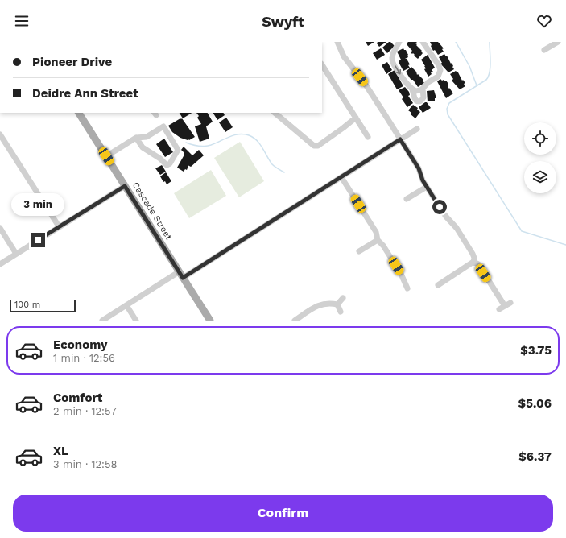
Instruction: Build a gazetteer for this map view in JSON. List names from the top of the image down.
{
  "streets": {
    "main road": ["Cascade Street"]
  },
  "scale_bar": "100 m",
  "page": {
    "header": "Swyft",
    "banner": ["Pioneer Drive", "Deidre Ann Street"],
    "bubble": "3 min",
    "scale": "100 m",
    "list": [
      {
        "name": "Economy",
        "note": "1 min · 12:56",
        "value": "$3.75"
      },
      {
        "name": "Comfort",
        "note": "2 min · 12:57",
        "value": "$5.06"
      },
      {
        "name": "XL",
        "note": "3 min · 12:58",
        "value": "$6.37"
      }
    ],
    "buttons": "Confirm"
  }
}
